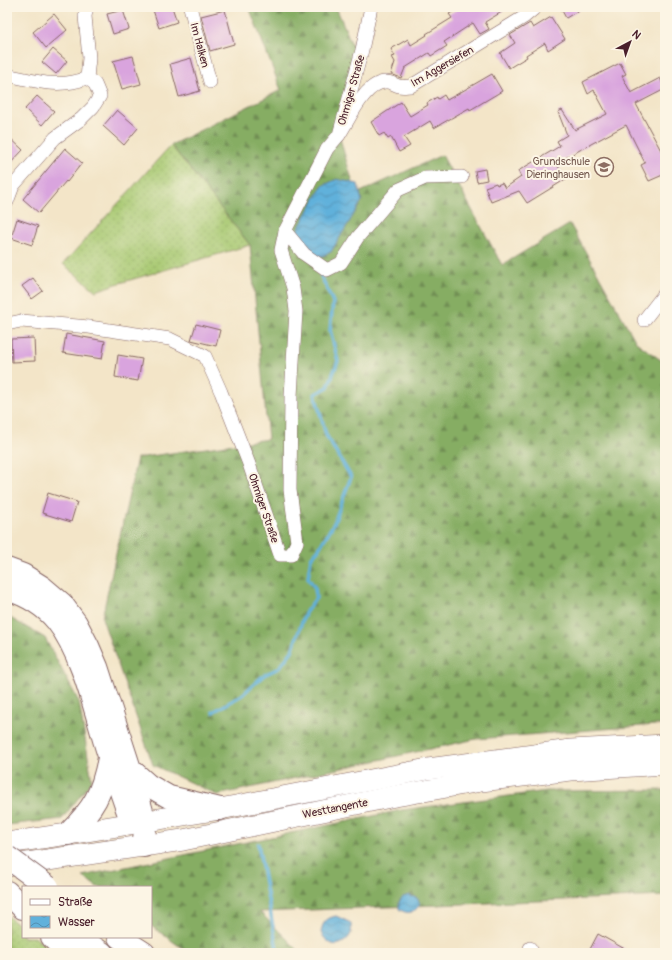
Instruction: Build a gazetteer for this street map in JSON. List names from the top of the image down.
{
  "streets": {
    "main road": ["Westtangente"],
    "street": ["Im Halken", "Im Aggersiefen", "Ohmiger Straße"]
  },
  "crossings": [
    ["Im Aggersiefen", "Ohmiger Straße"]
  ],
  "places": {
    "school or university": ["Grundschule Dieringhausen"]
  },
  "legend": ["Straße", "Wasser"],
  "north": "top right"
}
